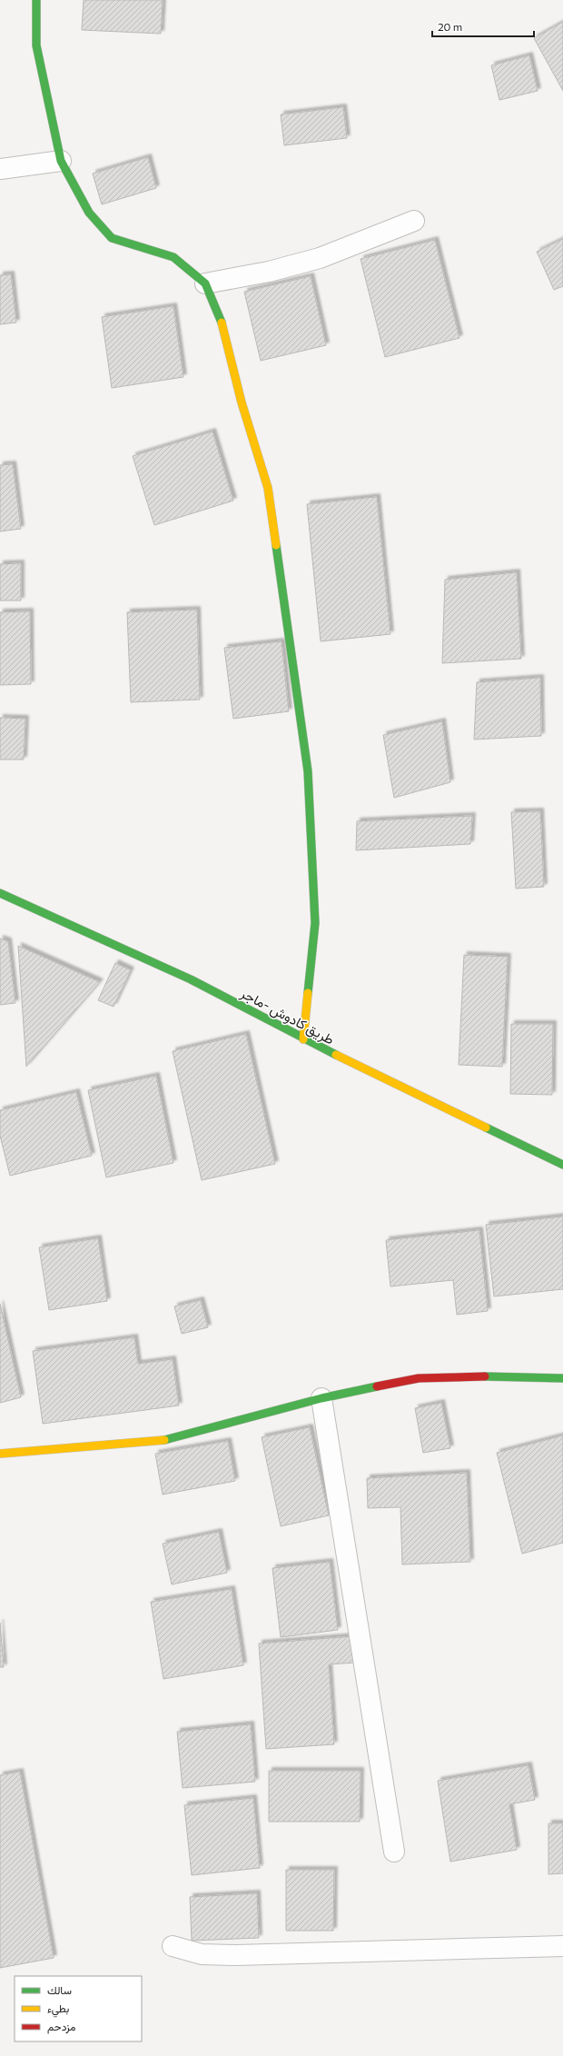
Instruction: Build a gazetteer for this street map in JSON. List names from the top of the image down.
{
  "streets": {
    "main road": ["طريق كادوش -ماجر"]
  },
  "legend": ["سالك", "بطيء", "مزدحم"],
  "scale_bar": "20 m"
}
